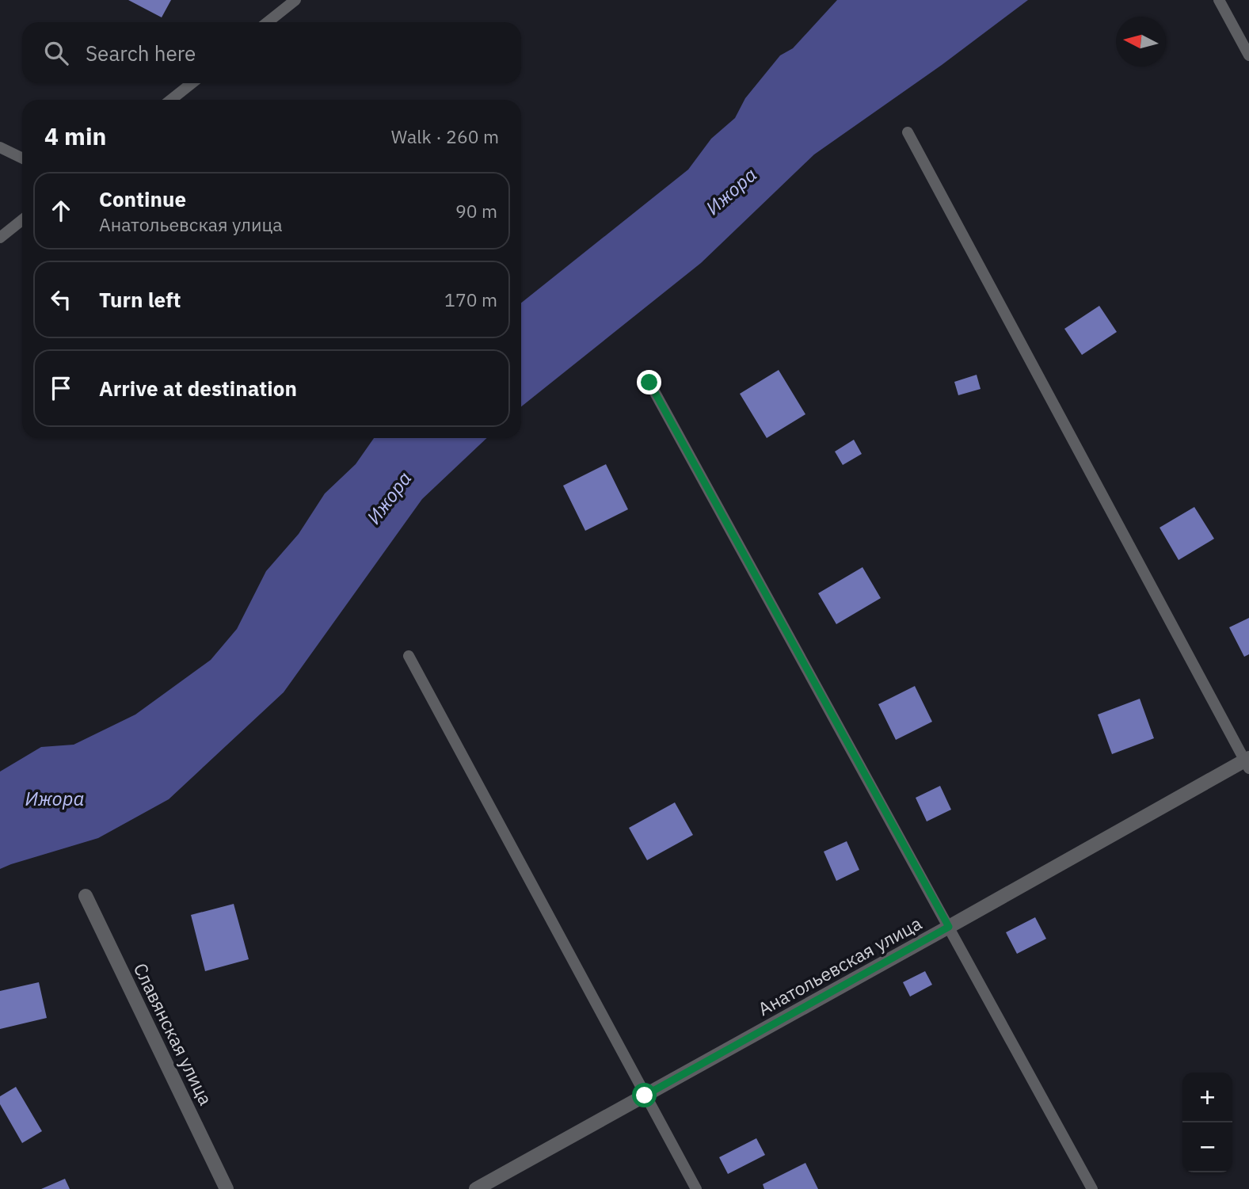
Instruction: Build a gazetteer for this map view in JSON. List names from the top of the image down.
{
  "streets": {
    "street": ["Анатольевская улица", "Славянская улица"]
  },
  "water": ["Ижора"],
  "north": "left",
  "page": {
    "search": "Search here",
    "heading": ["4 min", "Walk · 260 m"],
    "list": [
      ["Continue", "Анатольевская улица", "90 m"],
      ["Turn left", "170 m"],
      "Arrive at destination"
    ],
    "map_buttons": ["+", "−"]
  }
}
